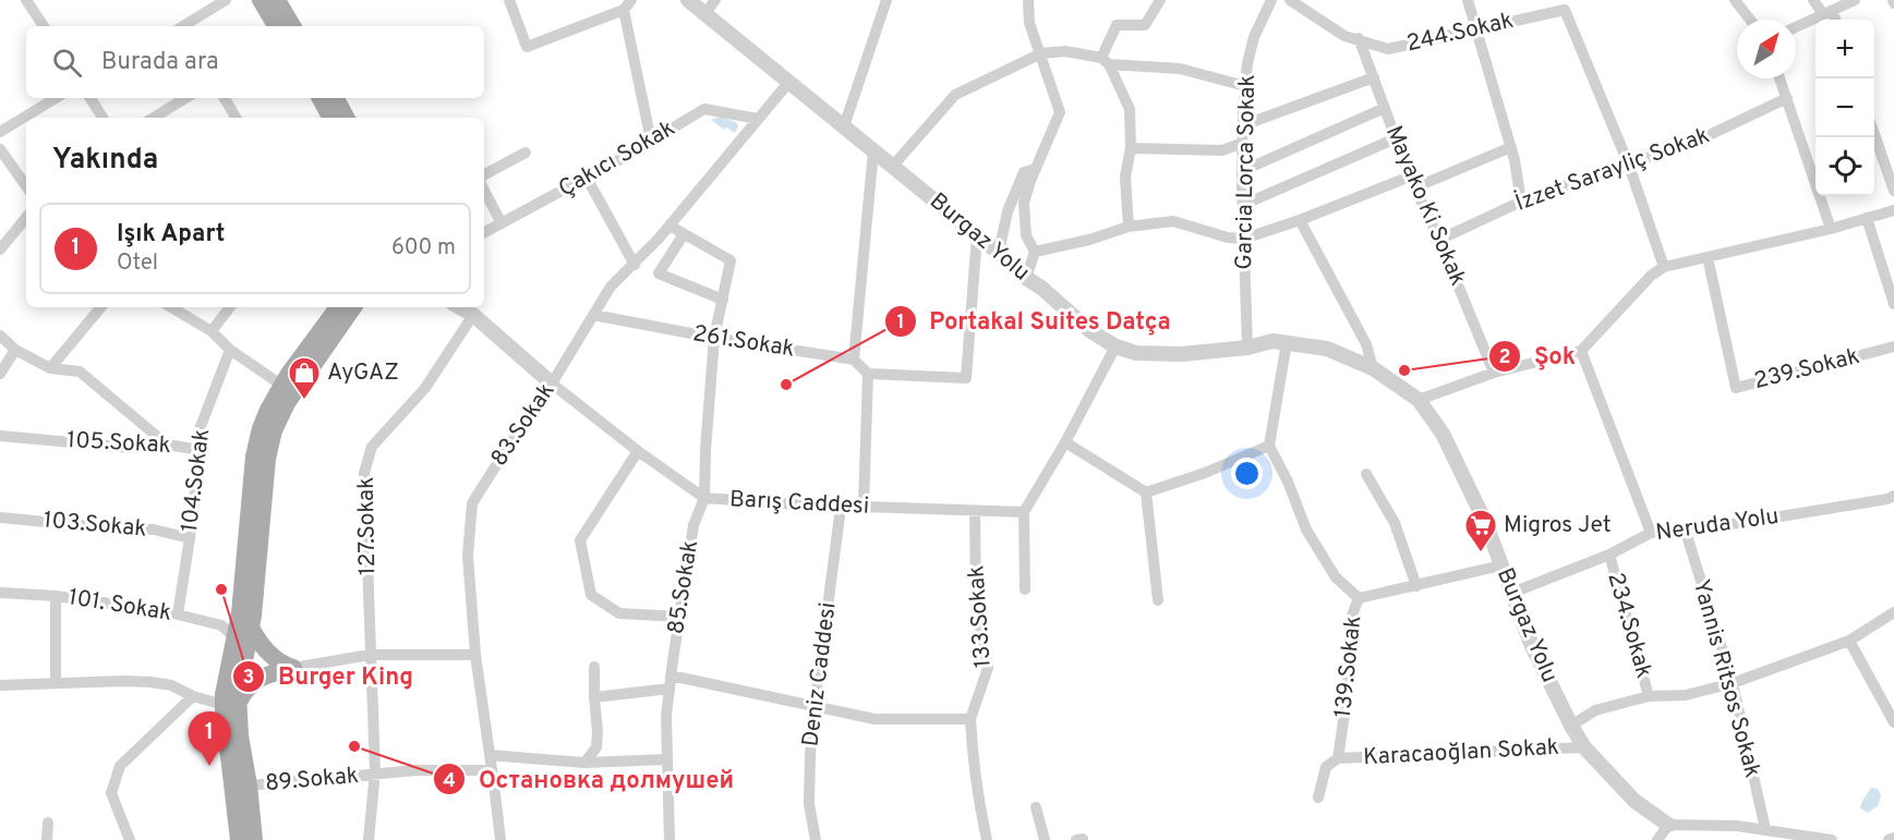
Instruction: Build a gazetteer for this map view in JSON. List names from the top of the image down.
{
  "streets": {
    "street": [
      "244.Sokak",
      "Çakıcı Sokak",
      "İzzet Sarayliç Sokak",
      "Garcia Lorca Sokak",
      "Mayako Ki Sokak",
      "Burgaz Yolu",
      "261.Sokak",
      "239.Sokak",
      "83.Sokak",
      "105.Sokak",
      "104.Sokak",
      "Barış Caddesi",
      "103.Sokak",
      "Neruda Yolu",
      "127.Sokak",
      "85.Sokak",
      "101. Sokak",
      "133.Sokak",
      "234.Sokak",
      "139.Sokak",
      "Deniz Caddesi",
      "Yannis Ritsos Sokak",
      "Karacaoğlan Sokak",
      "89.Sokak"
    ]
  },
  "crossings": [
    ["244.Sokak", "Mayako Ki Sokak"],
    ["Çakıcı Sokak", "83.Sokak"],
    ["İzzet Sarayliç Sokak", "Mayako Ki Sokak"],
    ["Garcia Lorca Sokak", "Burgaz Yolu"],
    ["Burgaz Yolu", "83.Sokak"],
    ["Burgaz Yolu", "Neruda Yolu"],
    ["Burgaz Yolu", "Karacaoğlan Sokak"],
    ["261.Sokak", "83.Sokak"],
    ["261.Sokak", "85.Sokak"],
    ["83.Sokak", "Barış Caddesi"],
    ["83.Sokak", "89.Sokak"],
    ["105.Sokak", "104.Sokak"],
    ["104.Sokak", "103.Sokak"],
    ["104.Sokak", "101. Sokak"],
    ["Barış Caddesi", "127.Sokak"],
    ["Barış Caddesi", "85.Sokak"],
    ["Barış Caddesi", "133.Sokak"],
    ["Barış Caddesi", "Deniz Caddesi"],
    ["Neruda Yolu", "234.Sokak"],
    ["Neruda Yolu", "Yannis Ritsos Sokak"],
    ["127.Sokak", "89.Sokak"],
    ["139.Sokak", "Karacaoğlan Sokak"]
  ],
  "places": {
    "other": [
      "Şok",
      "Portakal Suites Datça",
      "Burger King",
      "Остановка долмушей"
    ],
    "shop": ["AyGAZ"],
    "supermarket": ["Migros Jet"]
  },
  "north": "top right",
  "page": {
    "map_buttons": ["+", "−"],
    "search": "Burada ara",
    "heading": "Yakında",
    "list": [
      {
        "mark": "1",
        "name": "Işık Apart",
        "note": "Otel",
        "value": "600 m"
      }
    ],
    "pins": "1"
  }
}
